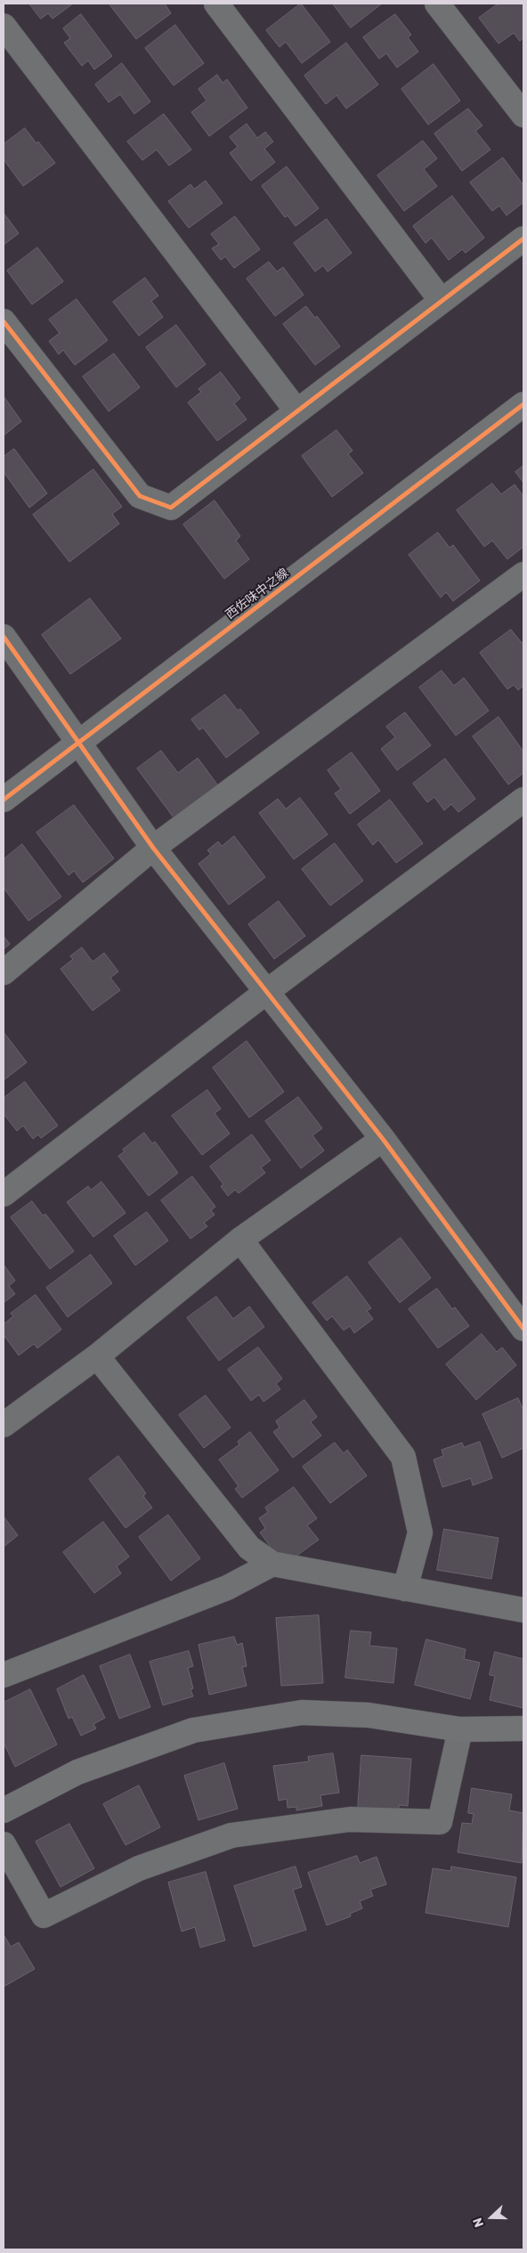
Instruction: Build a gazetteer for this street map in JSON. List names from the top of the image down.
{
  "streets": {
    "main road": ["西佐味中之線"]
  },
  "north": "left"
}
